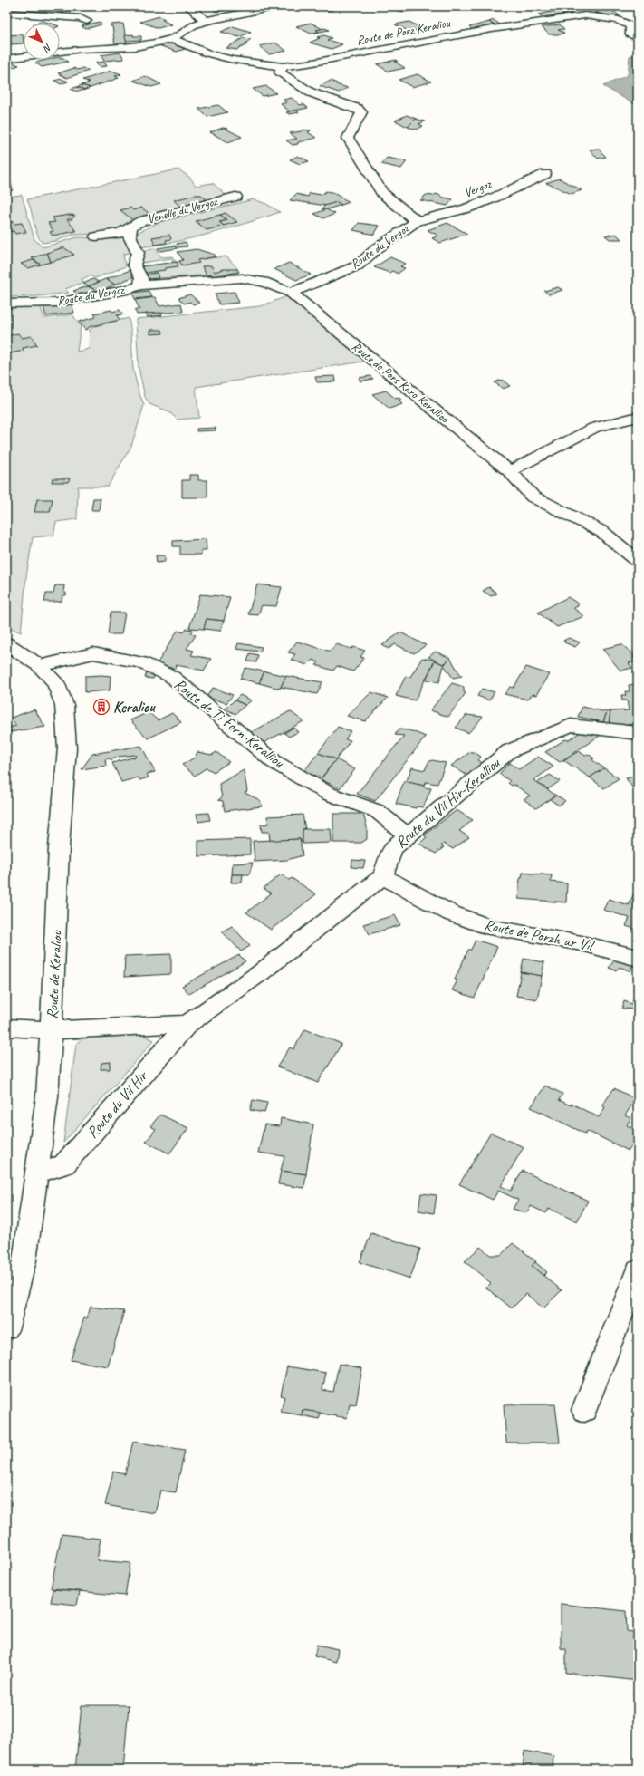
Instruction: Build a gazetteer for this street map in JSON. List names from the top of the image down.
{
  "streets": {
    "street": [
      "Route de Porz Keraliou",
      "Vergoz",
      "Venelle du Vergoz",
      "Route du Vergoz",
      "Route de Pors Karo Keralliou",
      "Route de Ti Forn-Keralliou",
      "Route du Vil Hir-Keralliou",
      "Route de Porzh ar Vil",
      "Route de Keraliou",
      "Route du Vil Hir"
    ]
  },
  "crossings": [
    ["Route de Porz Keraliou", "Route du Vergoz"],
    ["Vergoz", "Route du Vergoz"],
    ["Venelle du Vergoz", "Route du Vergoz"],
    ["Route du Vergoz", "Route de Pors Karo Keralliou"],
    ["Route de Ti Forn-Keralliou", "Route du Vil Hir-Keralliou"],
    ["Route de Ti Forn-Keralliou", "Route de Keraliou"],
    ["Route du Vil Hir-Keralliou", "Route de Porzh ar Vil"],
    ["Route de Keraliou", "Route du Vil Hir"]
  ],
  "places": {
    "building": ["Keraliou"]
  },
  "north": "bottom right"
}
